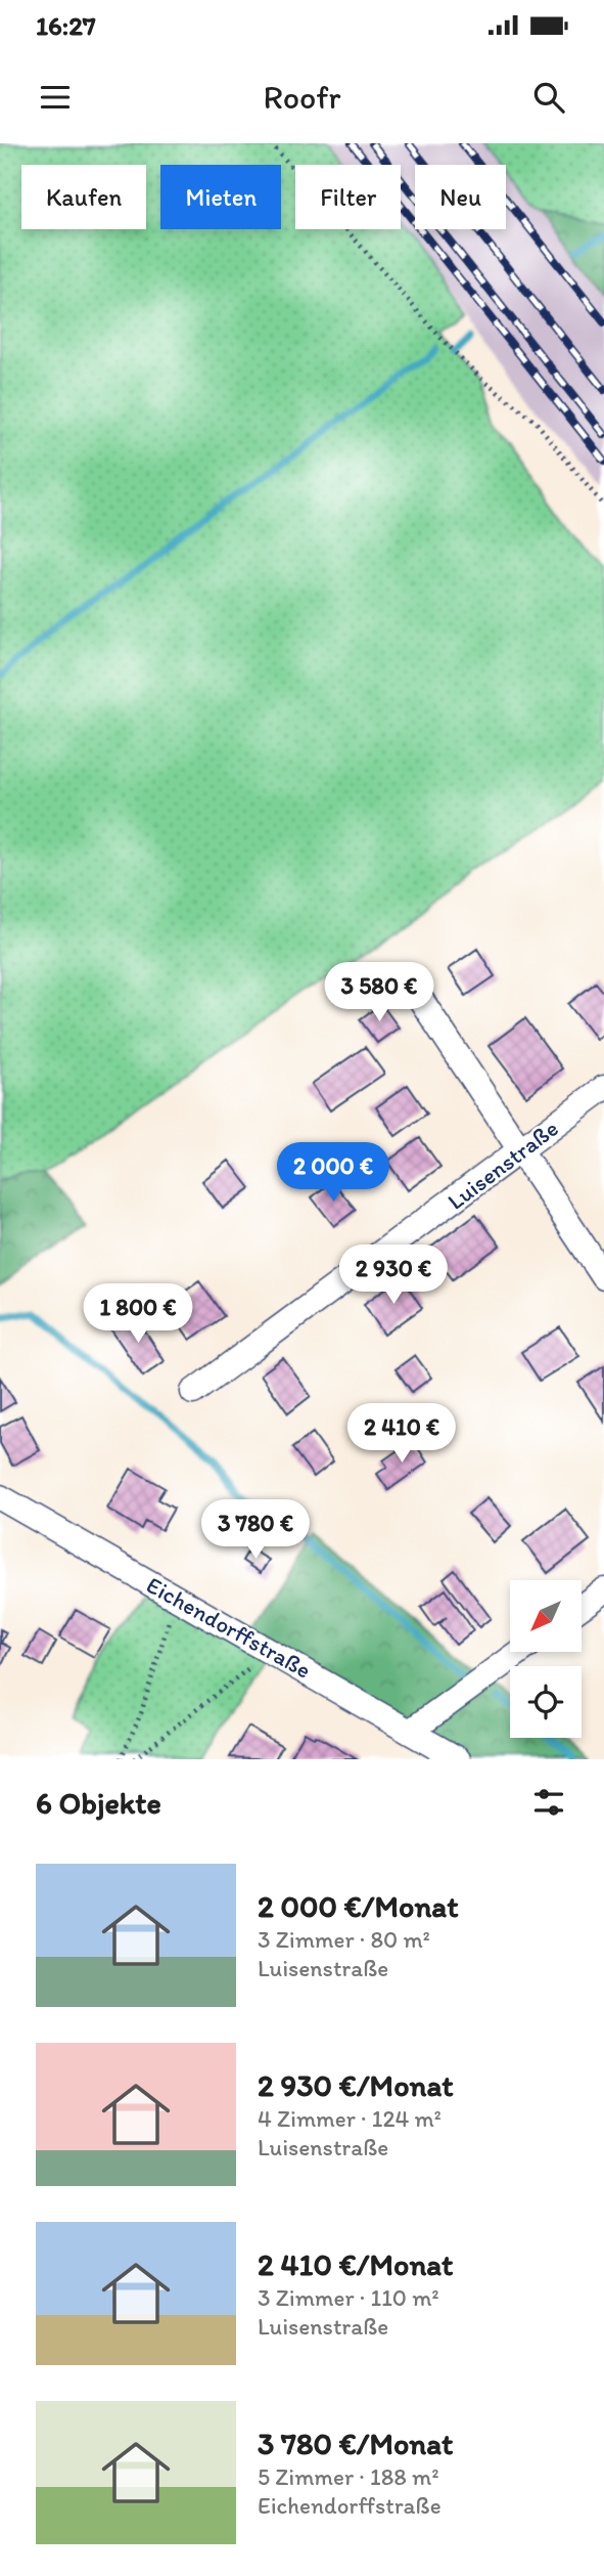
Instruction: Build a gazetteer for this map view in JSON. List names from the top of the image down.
{
  "streets": {
    "street": ["Luisenstraße", "Eichendorffstraße"]
  },
  "north": "bottom left",
  "page": {
    "status": "16:27",
    "header": "Roofr",
    "chip": [
      "Kaufen",
      "Mieten",
      "Filter",
      "Neu"
    ],
    "price": [
      "3 580 €",
      "2 000 €",
      "2 930 €",
      "1 800 €",
      "2 410 €",
      "3 780 €"
    ],
    "heading": "6 Objekte",
    "list": [
      {
        "name": "2 000 €/Monat",
        "note": "3 Zimmer · 80 m² · Luisenstraße"
      },
      {
        "name": "2 930 €/Monat",
        "note": "4 Zimmer · 124 m² · Luisenstraße"
      },
      {
        "name": "2 410 €/Monat",
        "note": "3 Zimmer · 110 m² · Luisenstraße"
      },
      {
        "name": "3 780 €/Monat",
        "note": "5 Zimmer · 188 m² · Eichendorffstraße"
      }
    ]
  }
}
